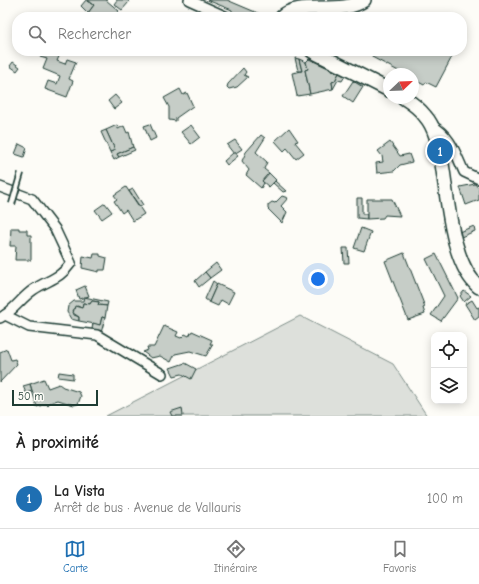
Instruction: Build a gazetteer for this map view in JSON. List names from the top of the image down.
{
  "scale_bar": "50 m",
  "north": "top right",
  "page": {
    "search": "Rechercher",
    "pins": "1",
    "scale": "50 m",
    "heading": "À proximité",
    "list": [
      {
        "mark": "1",
        "name": "La Vista",
        "note": "Arrêt de bus · Avenue de Vallauris",
        "value": "100 m"
      }
    ],
    "nav": ["Carte", "Itinéraire", "Favoris"]
  }
}
